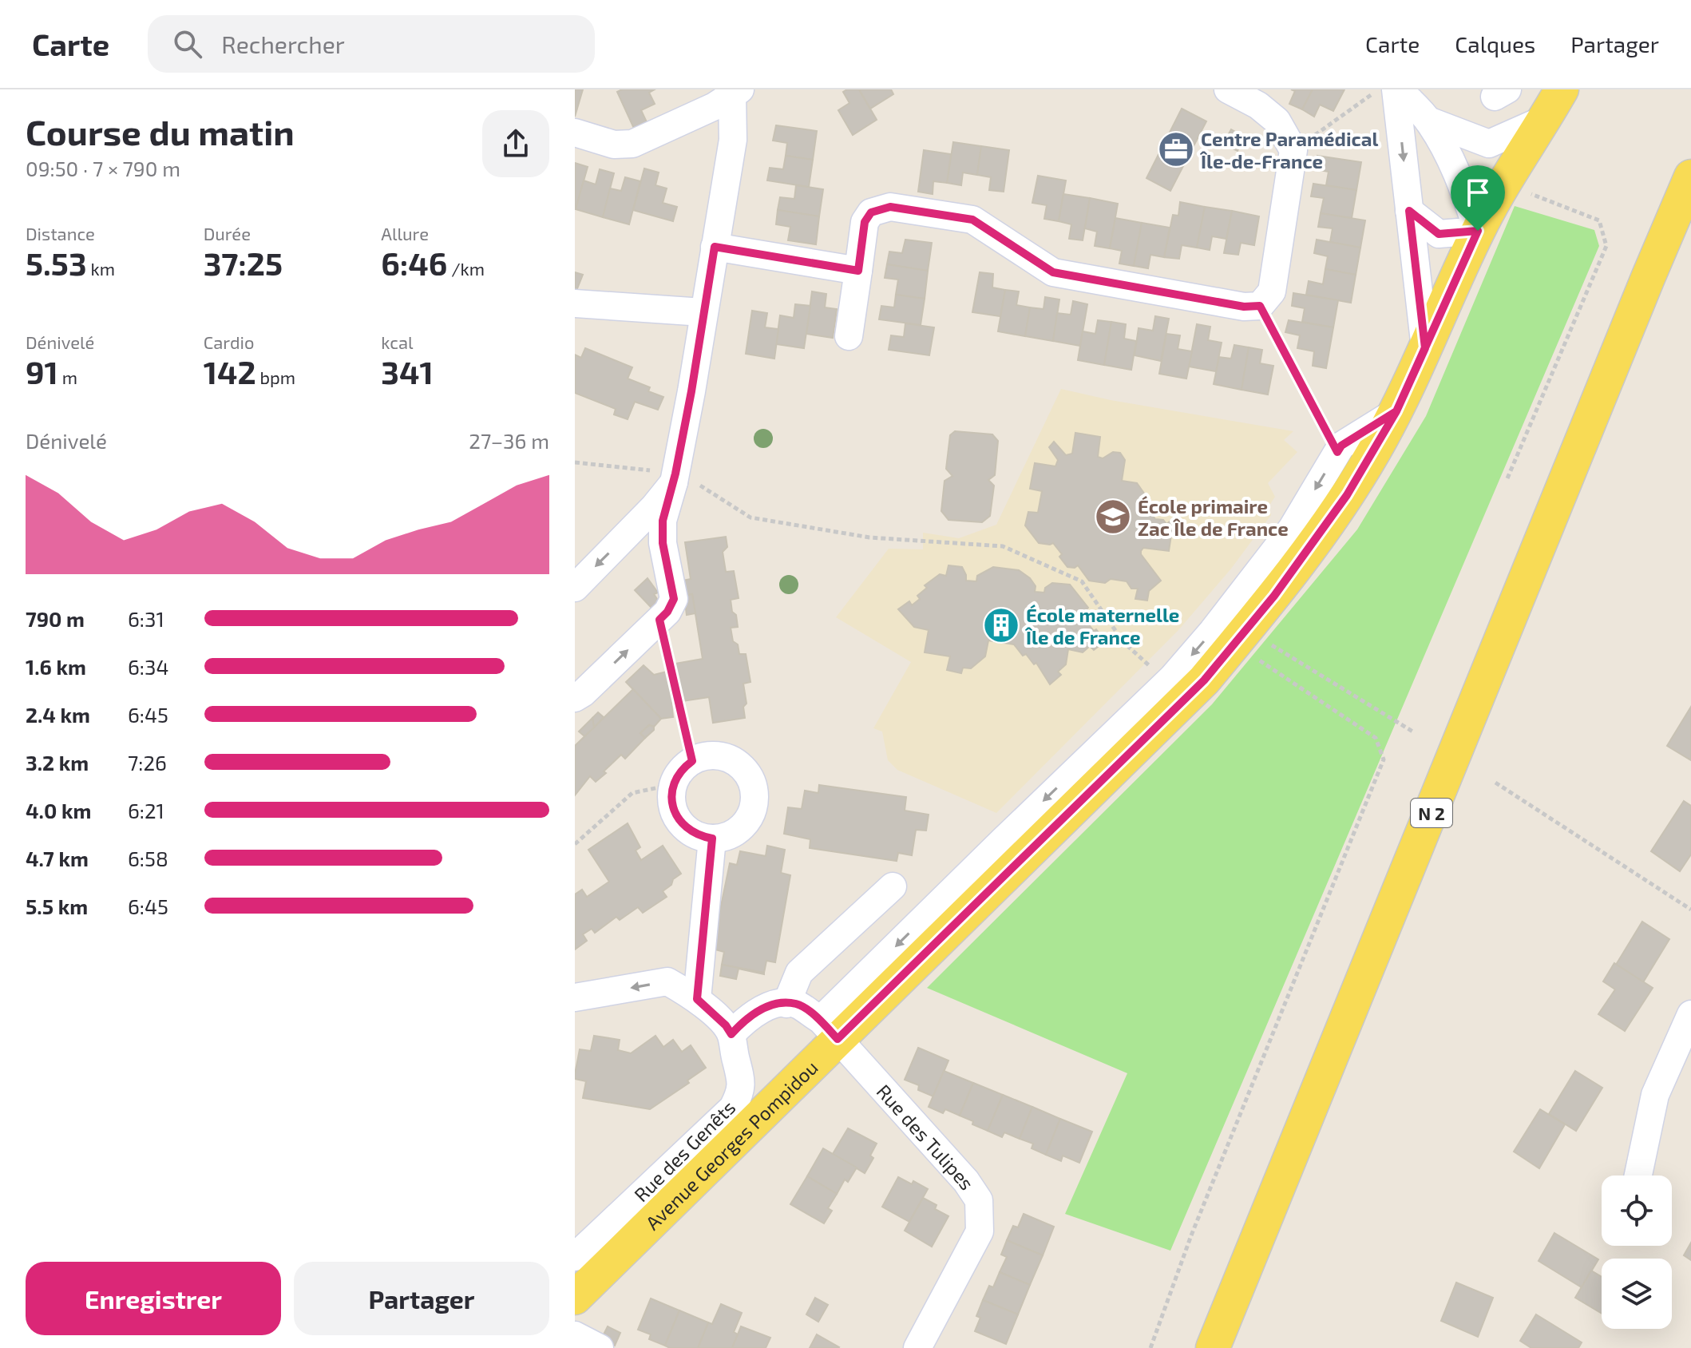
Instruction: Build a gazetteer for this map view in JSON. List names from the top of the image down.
{
  "streets": {
    "main road": ["N 2", "Avenue Georges Pompidou"],
    "street": ["Rue des Tulipes", "Rue des Genêts"]
  },
  "crossings": [
    ["Rue des Tulipes", "Avenue Georges Pompidou"]
  ],
  "places": {
    "office": ["Centre Paramédical Île-de-France"],
    "school or university": ["École primaire Zac Île de France"],
    "building": ["École maternelle Île de France"]
  },
  "page": {
    "header": "Carte",
    "search": "Rechercher",
    "nav": ["Carte", "Calques", "Partager"],
    "heading": ["Course du matin", "09:50 · 7 × 790 m"],
    "stats": [
      ["Distance", "5.53 km"],
      ["Durée", "37:25"],
      ["Allure", "6:46 /km"],
      ["Dénivelé", "91 m"],
      ["Cardio", "142 bpm"],
      ["kcal", "341"]
    ],
    "chart": ["Dénivelé", "27–36 m"],
    "list": [
      {
        "name": "790 m",
        "note": "6:31"
      },
      {
        "name": "1.6 km",
        "note": "6:34"
      },
      {
        "name": "2.4 km",
        "note": "6:45"
      },
      {
        "name": "3.2 km",
        "note": "7:26"
      },
      {
        "name": "4.0 km",
        "note": "6:21"
      },
      {
        "name": "4.7 km",
        "note": "6:58"
      },
      {
        "name": "5.5 km",
        "note": "6:45"
      }
    ],
    "buttons": ["Enregistrer", "Partager"]
  }
}
